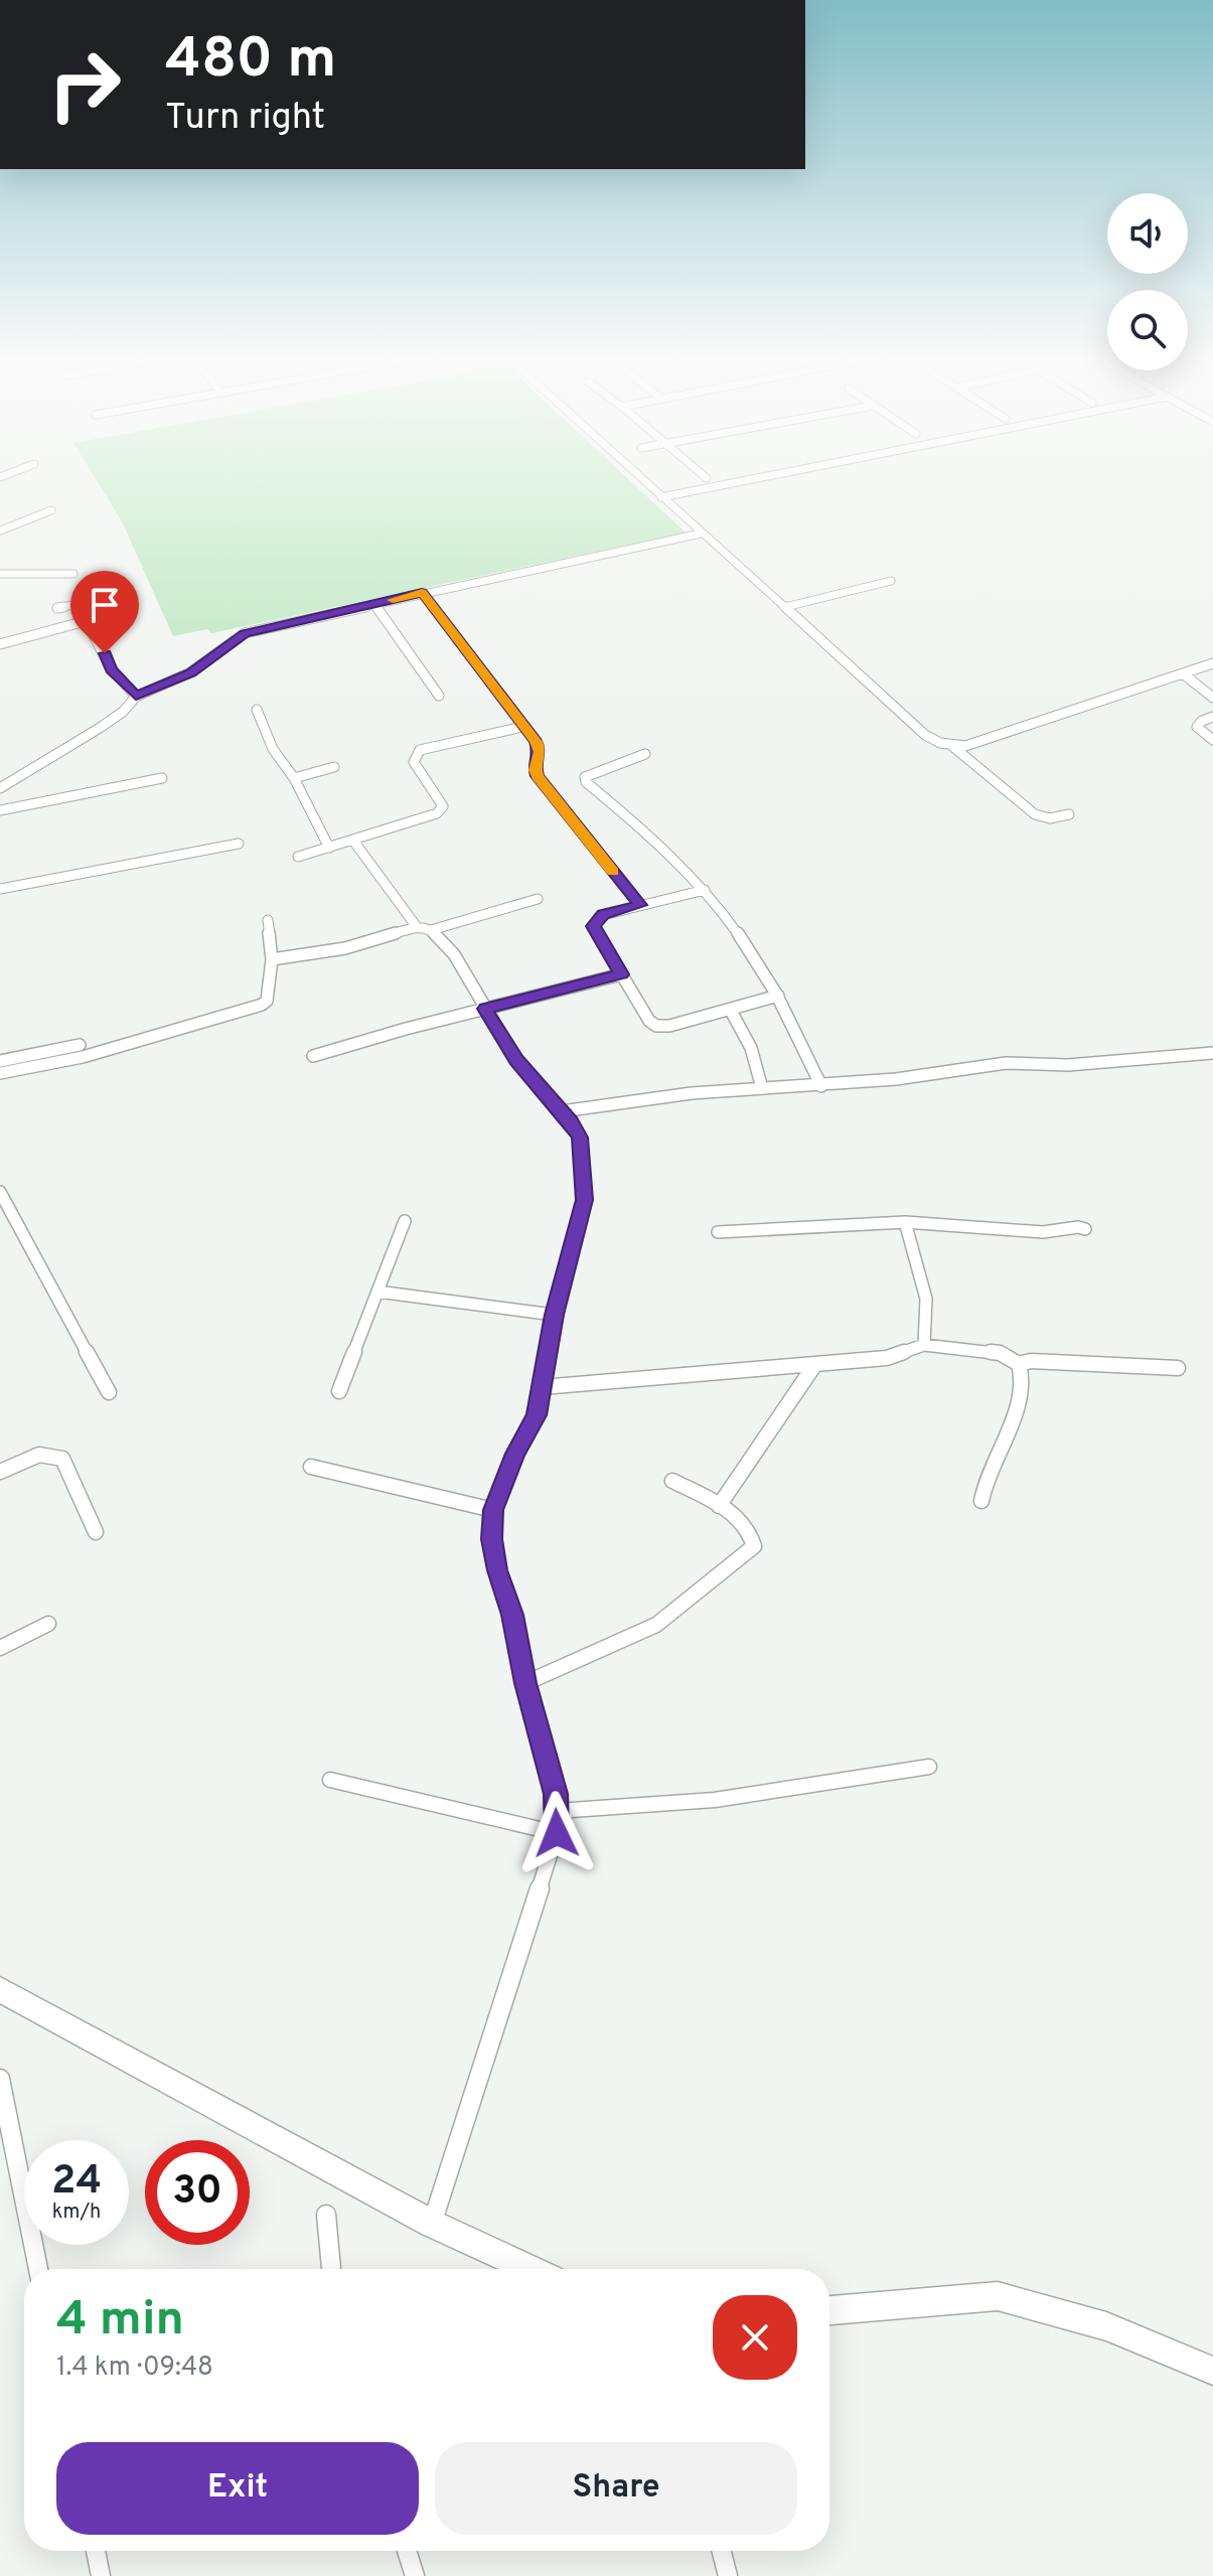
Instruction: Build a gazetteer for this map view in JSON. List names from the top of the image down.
{
  "page": {
    "turn": ["480 m", "Turn right"],
    "speed": "24 km/h",
    "limit": "30",
    "heading": ["4 min", "1.4 km · 09:48"],
    "buttons": ["Exit", "Share"]
  }
}
